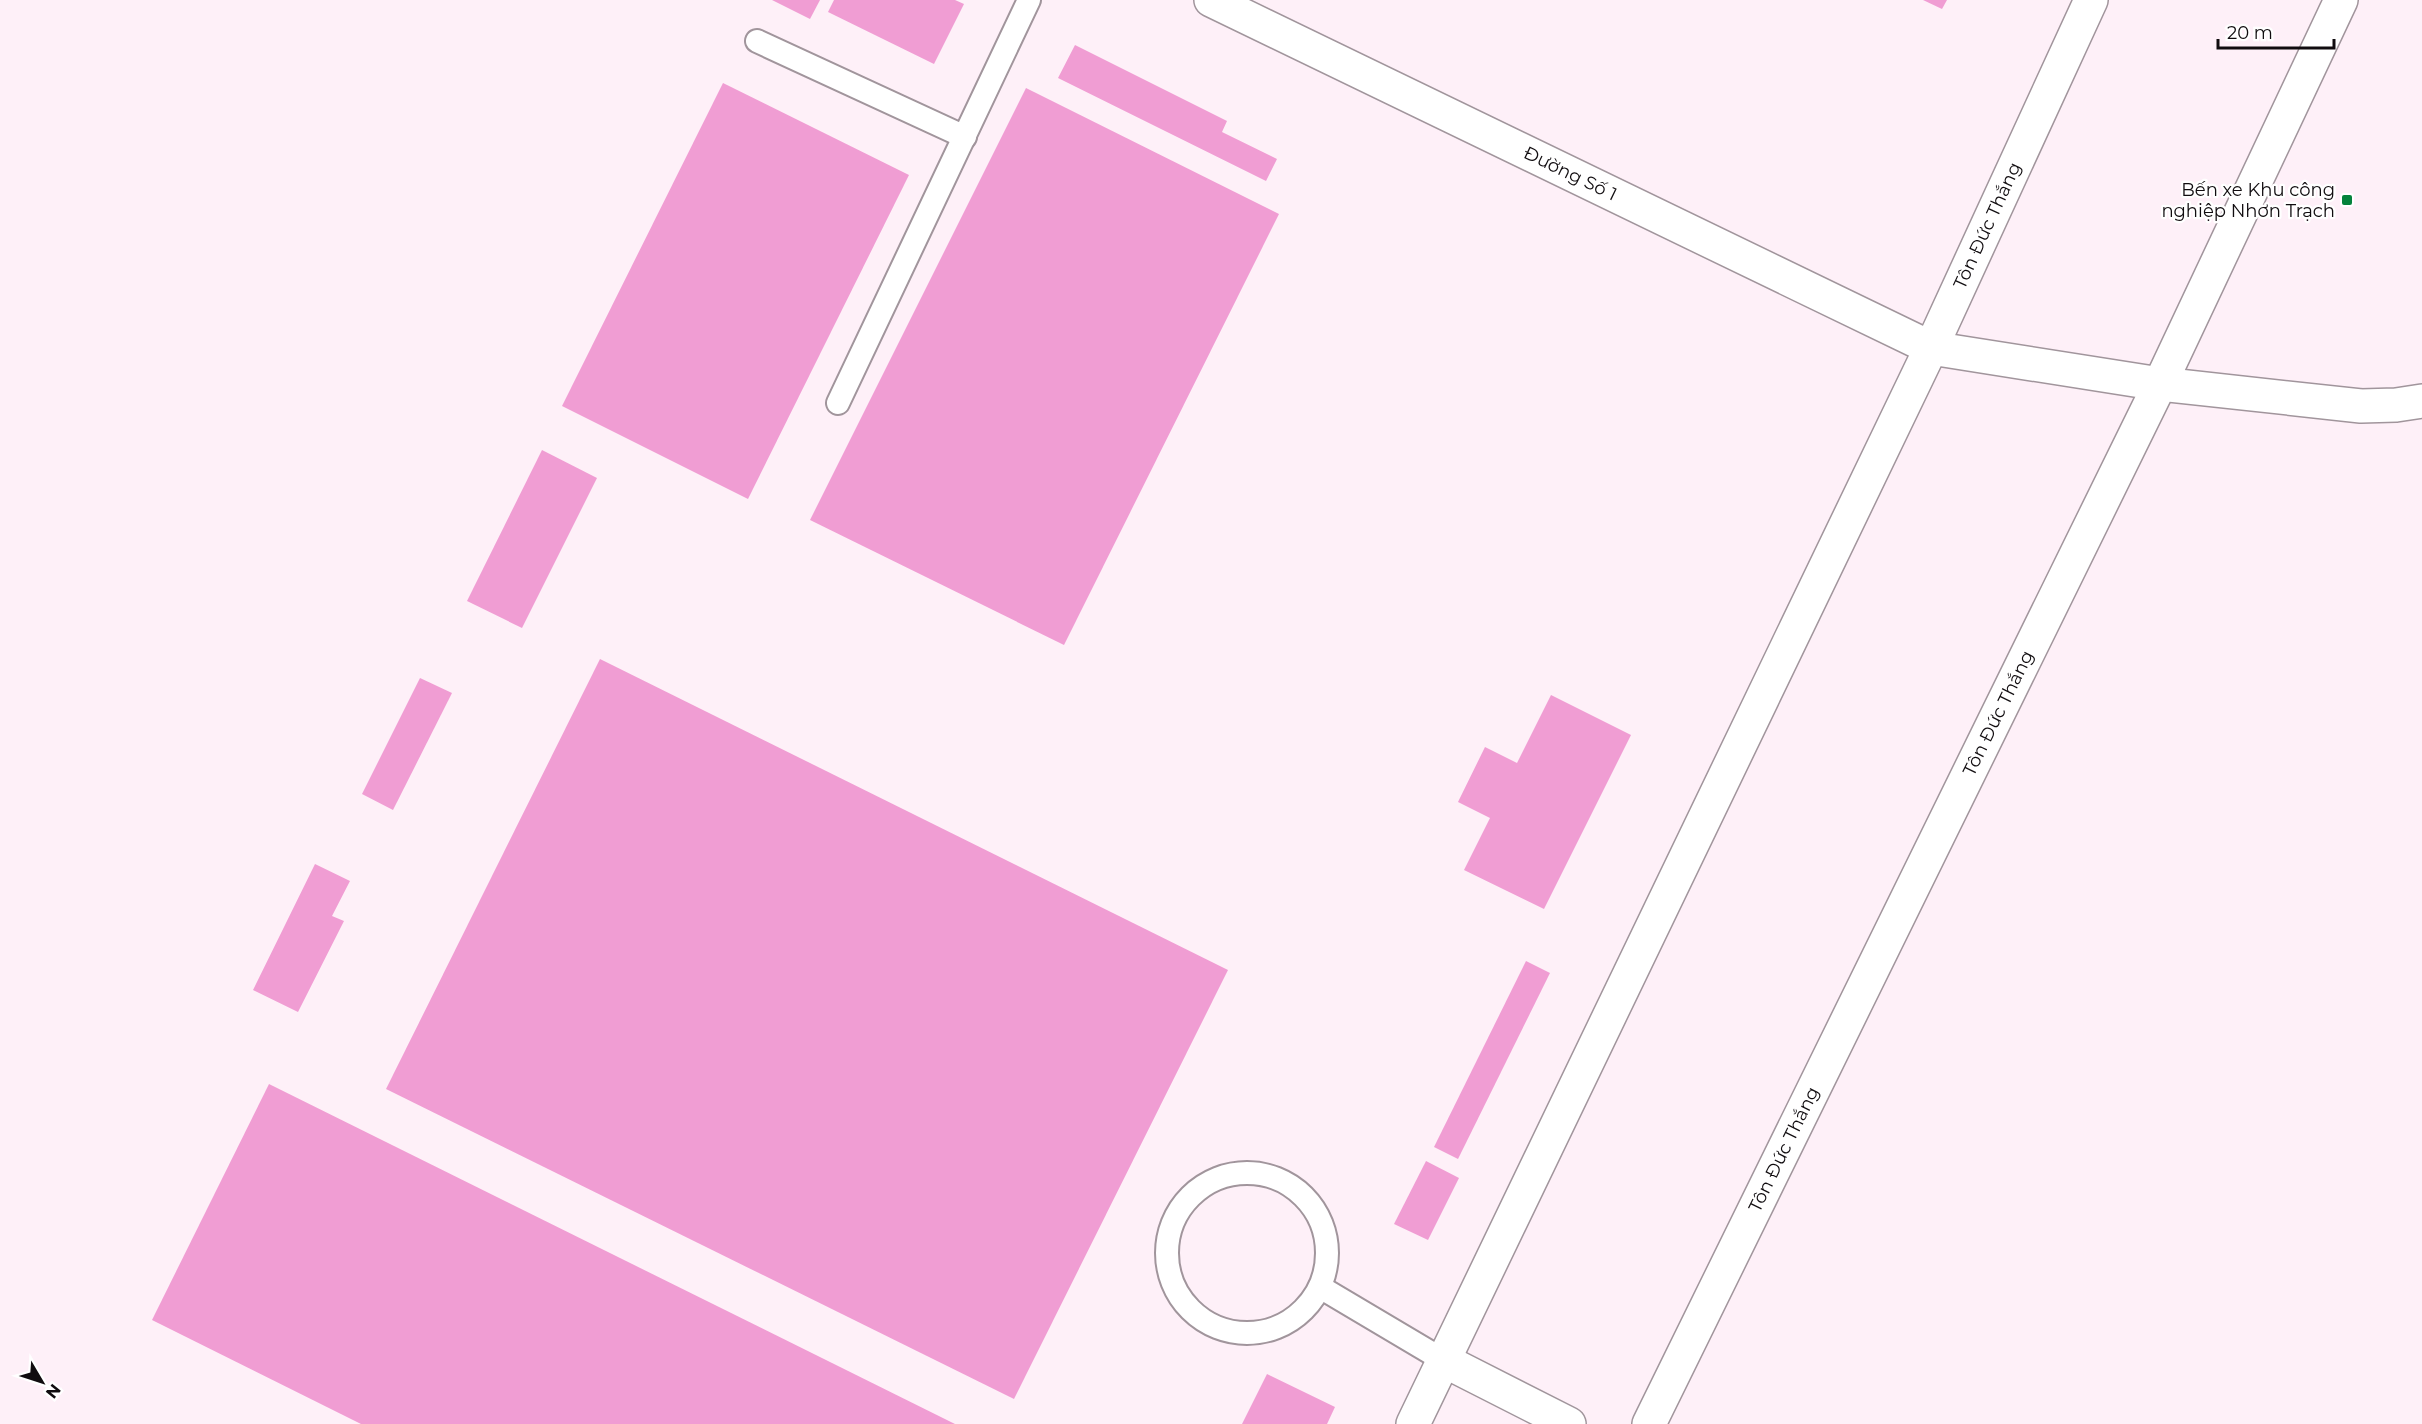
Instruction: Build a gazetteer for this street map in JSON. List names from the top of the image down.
{
  "streets": {
    "main road": ["Đường Số 1", "Tôn Đức Thắng"]
  },
  "crossings": [
    ["Đường Số 1", "Tôn Đức Thắng"]
  ],
  "places": {
    "transit": ["Bến xe Khu công nghiệp Nhơn Trạch"]
  },
  "scale_bar": "20 m",
  "north": "bottom right"
}
